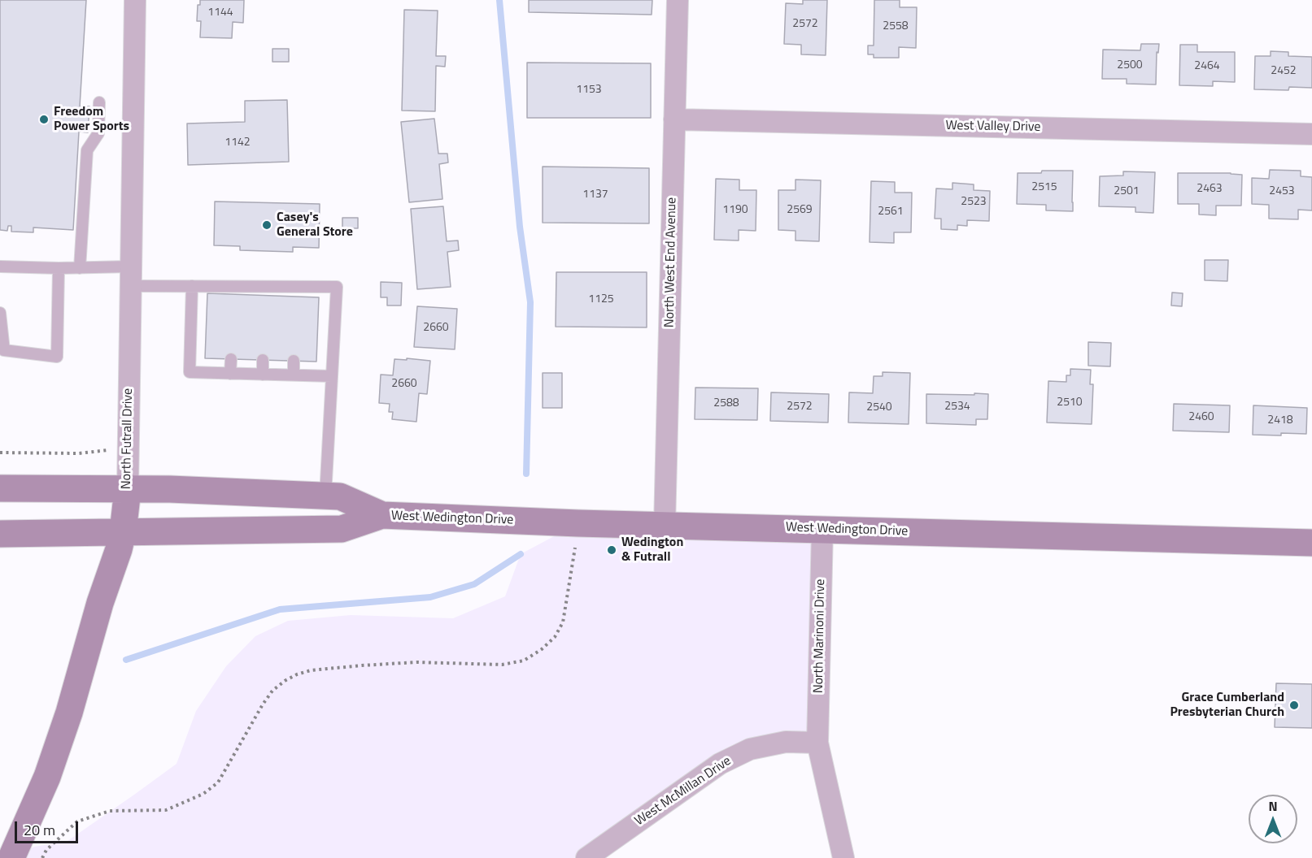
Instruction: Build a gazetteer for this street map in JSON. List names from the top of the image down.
{
  "streets": {
    "main road": ["North Futrall Drive", "West Wedington Drive"],
    "street": [
      "West Valley Drive",
      "North West End Avenue",
      "North Marinoni Drive",
      "West McMillan Drive"
    ]
  },
  "crossings": [
    ["West Valley Drive", "North West End Avenue"],
    ["North West End Avenue", "West Wedington Drive"],
    ["North Futrall Drive", "West Wedington Drive"],
    ["West Wedington Drive", "North Marinoni Drive"],
    ["North Marinoni Drive", "West McMillan Drive"]
  ],
  "places": [
    "Freedom Power Sports",
    "Casey's General Store",
    "Wedington & Futrall",
    "Grace Cumberland Presbyterian Church"
  ],
  "house_numbers": [
    "1144",
    "2572",
    "2558",
    "2500",
    "2464",
    "2452",
    "1153",
    "1142",
    "2515",
    "2463",
    "2501",
    "2453",
    "1137",
    "2523",
    "1190",
    "2569",
    "2561",
    "1125",
    "2660",
    "2660",
    "2510",
    "2588",
    "2572",
    "2534",
    "2540",
    "2460",
    "2418"
  ],
  "scale_bar": "20 m",
  "north": "top"
}
